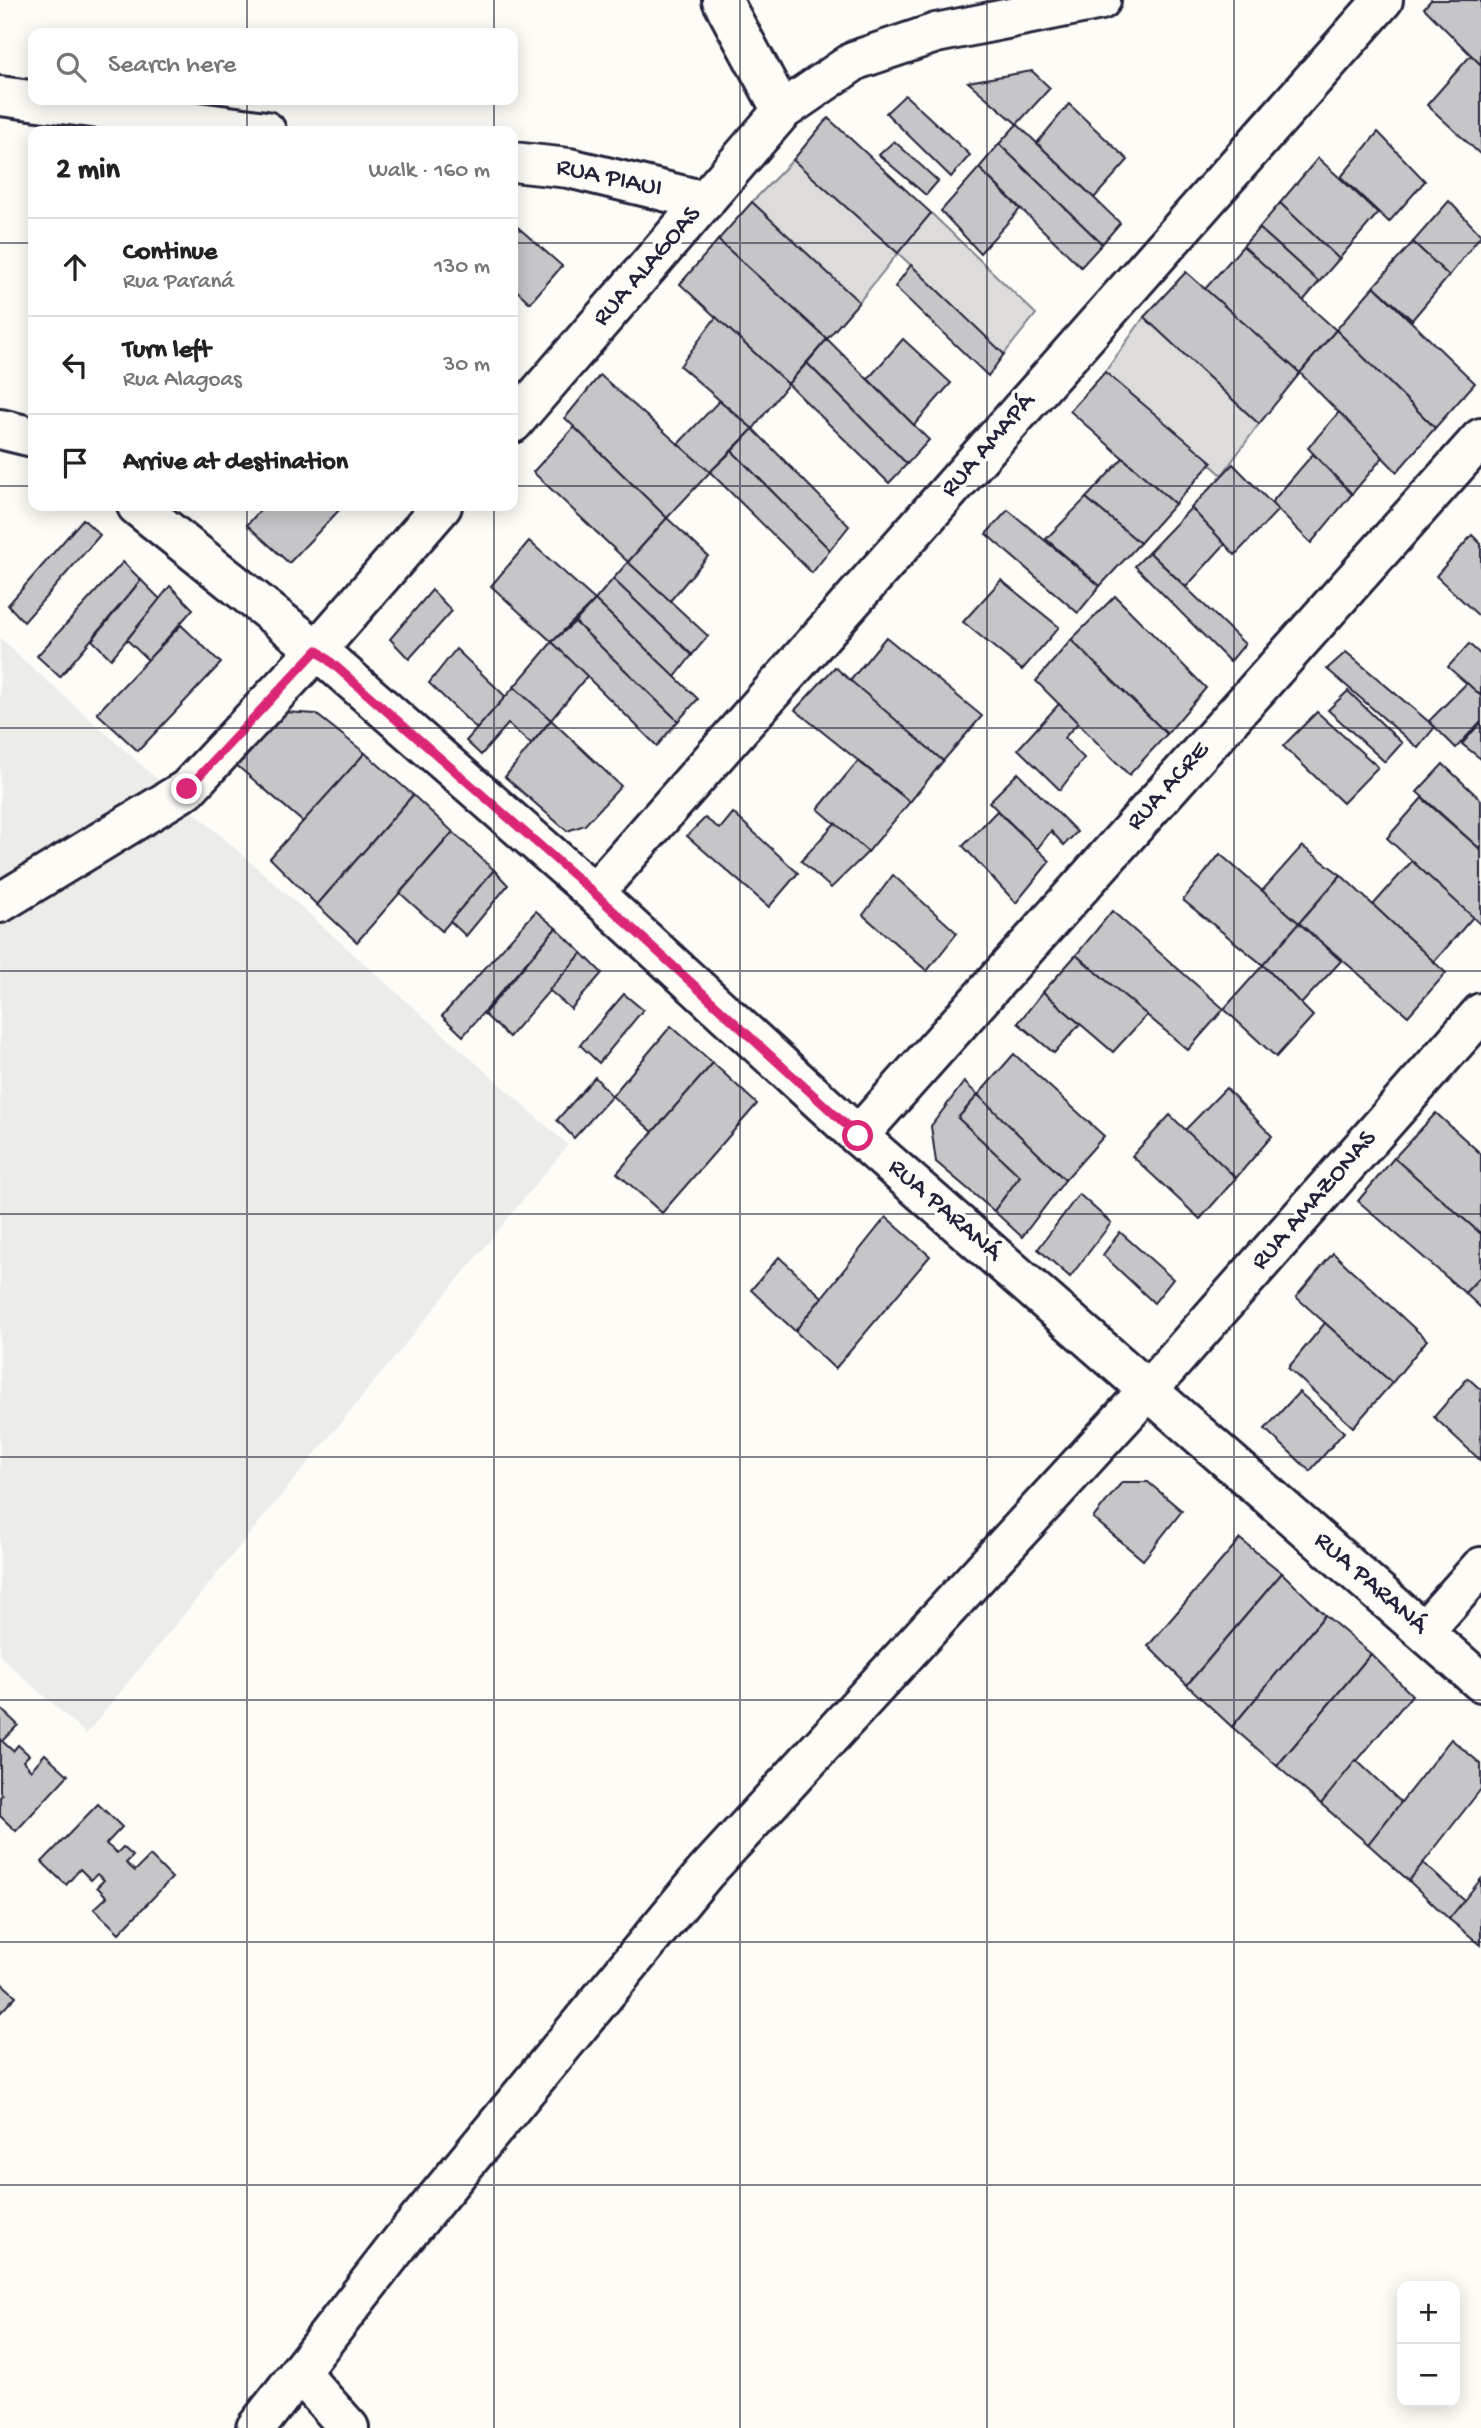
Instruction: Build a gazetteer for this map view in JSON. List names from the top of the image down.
{
  "streets": {
    "street": [
      "RUA PIAUI",
      "RUA ALAGOAS",
      "RUA AMAPÁ",
      "RUA ACRE",
      "RUA AMAZONAS",
      "RUA PARANÁ"
    ]
  },
  "crossings": [
    ["RUA PIAUI", "RUA ALAGOAS"],
    ["RUA AMAPÁ", "RUA PARANÁ"],
    ["RUA ACRE", "RUA PARANÁ"],
    ["RUA AMAZONAS", "RUA PARANÁ"]
  ],
  "page": {
    "search": "Search here",
    "heading": ["2 min", "Walk · 160 m"],
    "list": [
      ["Continue", "Rua Paraná", "130 m"],
      ["Turn left", "Rua Alagoas", "30 m"],
      "Arrive at destination"
    ],
    "map_buttons": ["+", "−"]
  }
}
